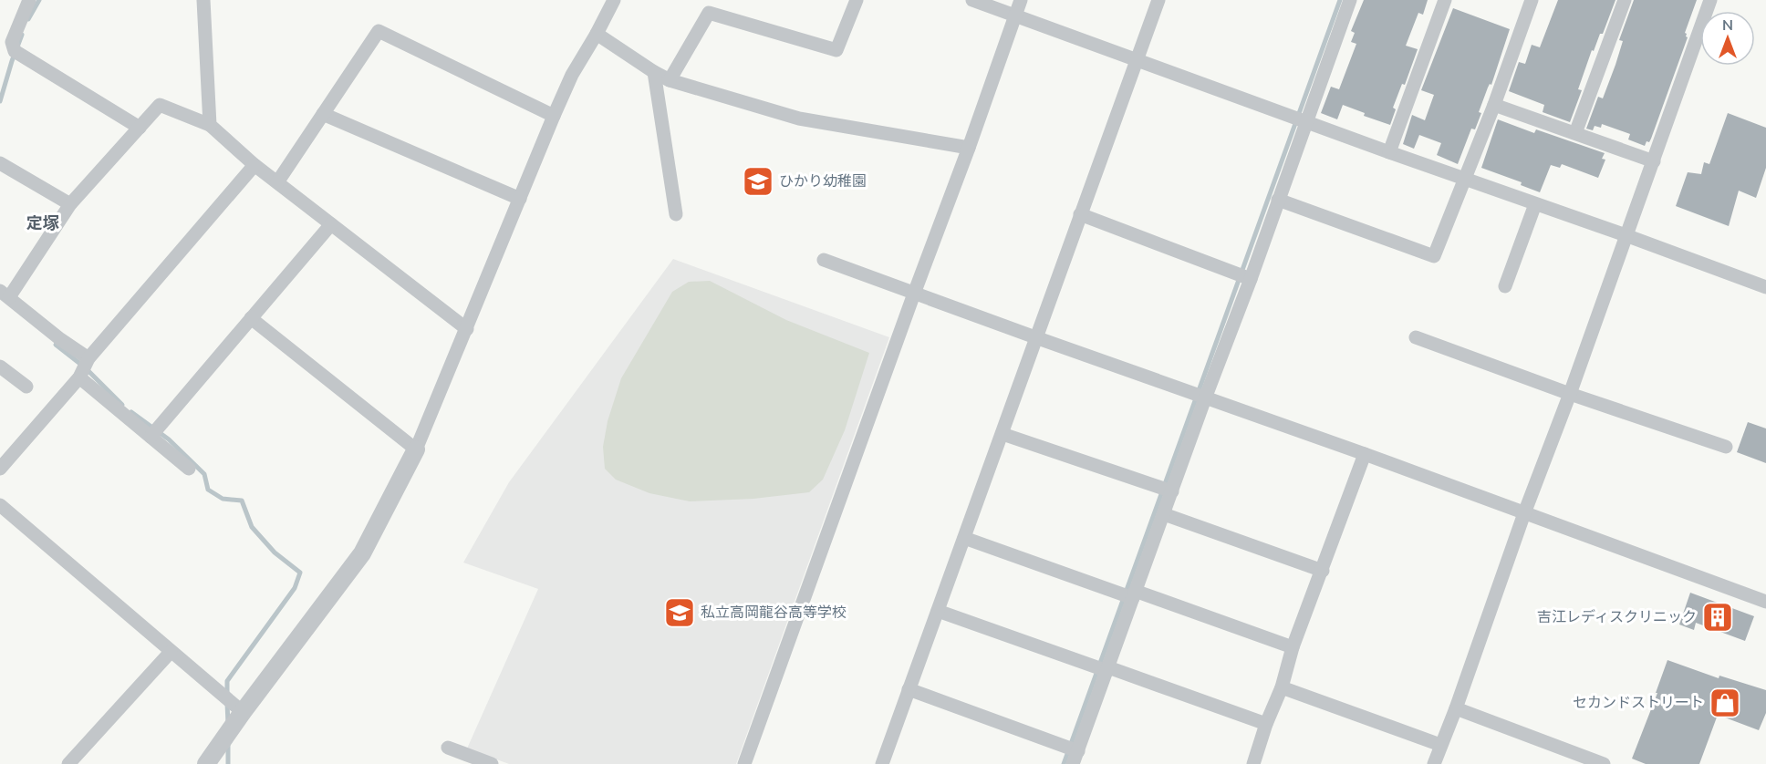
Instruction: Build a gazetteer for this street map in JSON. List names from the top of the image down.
{
  "districts": ["定塚"],
  "places": {
    "school or university": ["ひかり幼稚園", "私立高岡龍谷高等学校"],
    "building": ["吉江レディスクリニック"],
    "shop": ["セカンドストリート"]
  },
  "north": "top"
}
